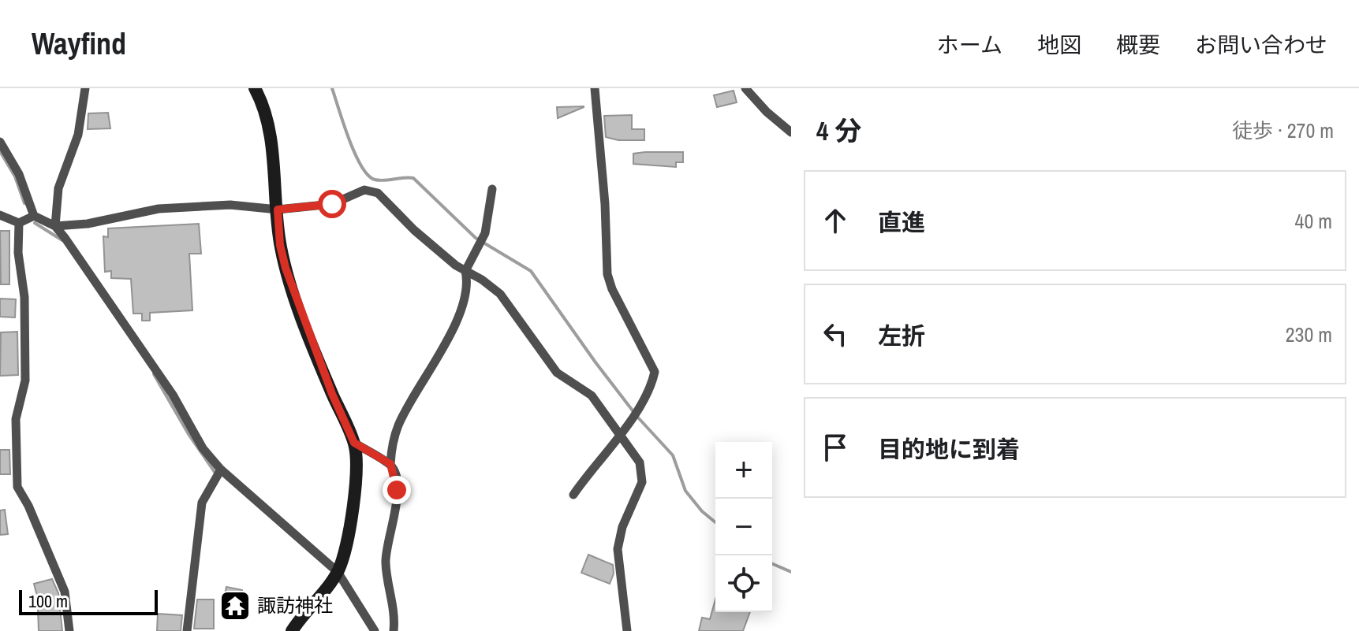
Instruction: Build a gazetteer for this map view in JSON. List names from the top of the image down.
{
  "places": {
    "temple": ["諏訪神社"]
  },
  "scale_bar": "100 m",
  "page": {
    "header": "Wayfind",
    "nav": [
      "ホーム",
      "地図",
      "概要",
      "お問い合わせ"
    ],
    "heading": ["4 分", "徒歩 · 270 m"],
    "list": [
      ["直進", "40 m"],
      ["左折", "230 m"],
      "目的地に到着"
    ],
    "map_buttons": ["+", "−"],
    "scale": "100 m"
  }
}
